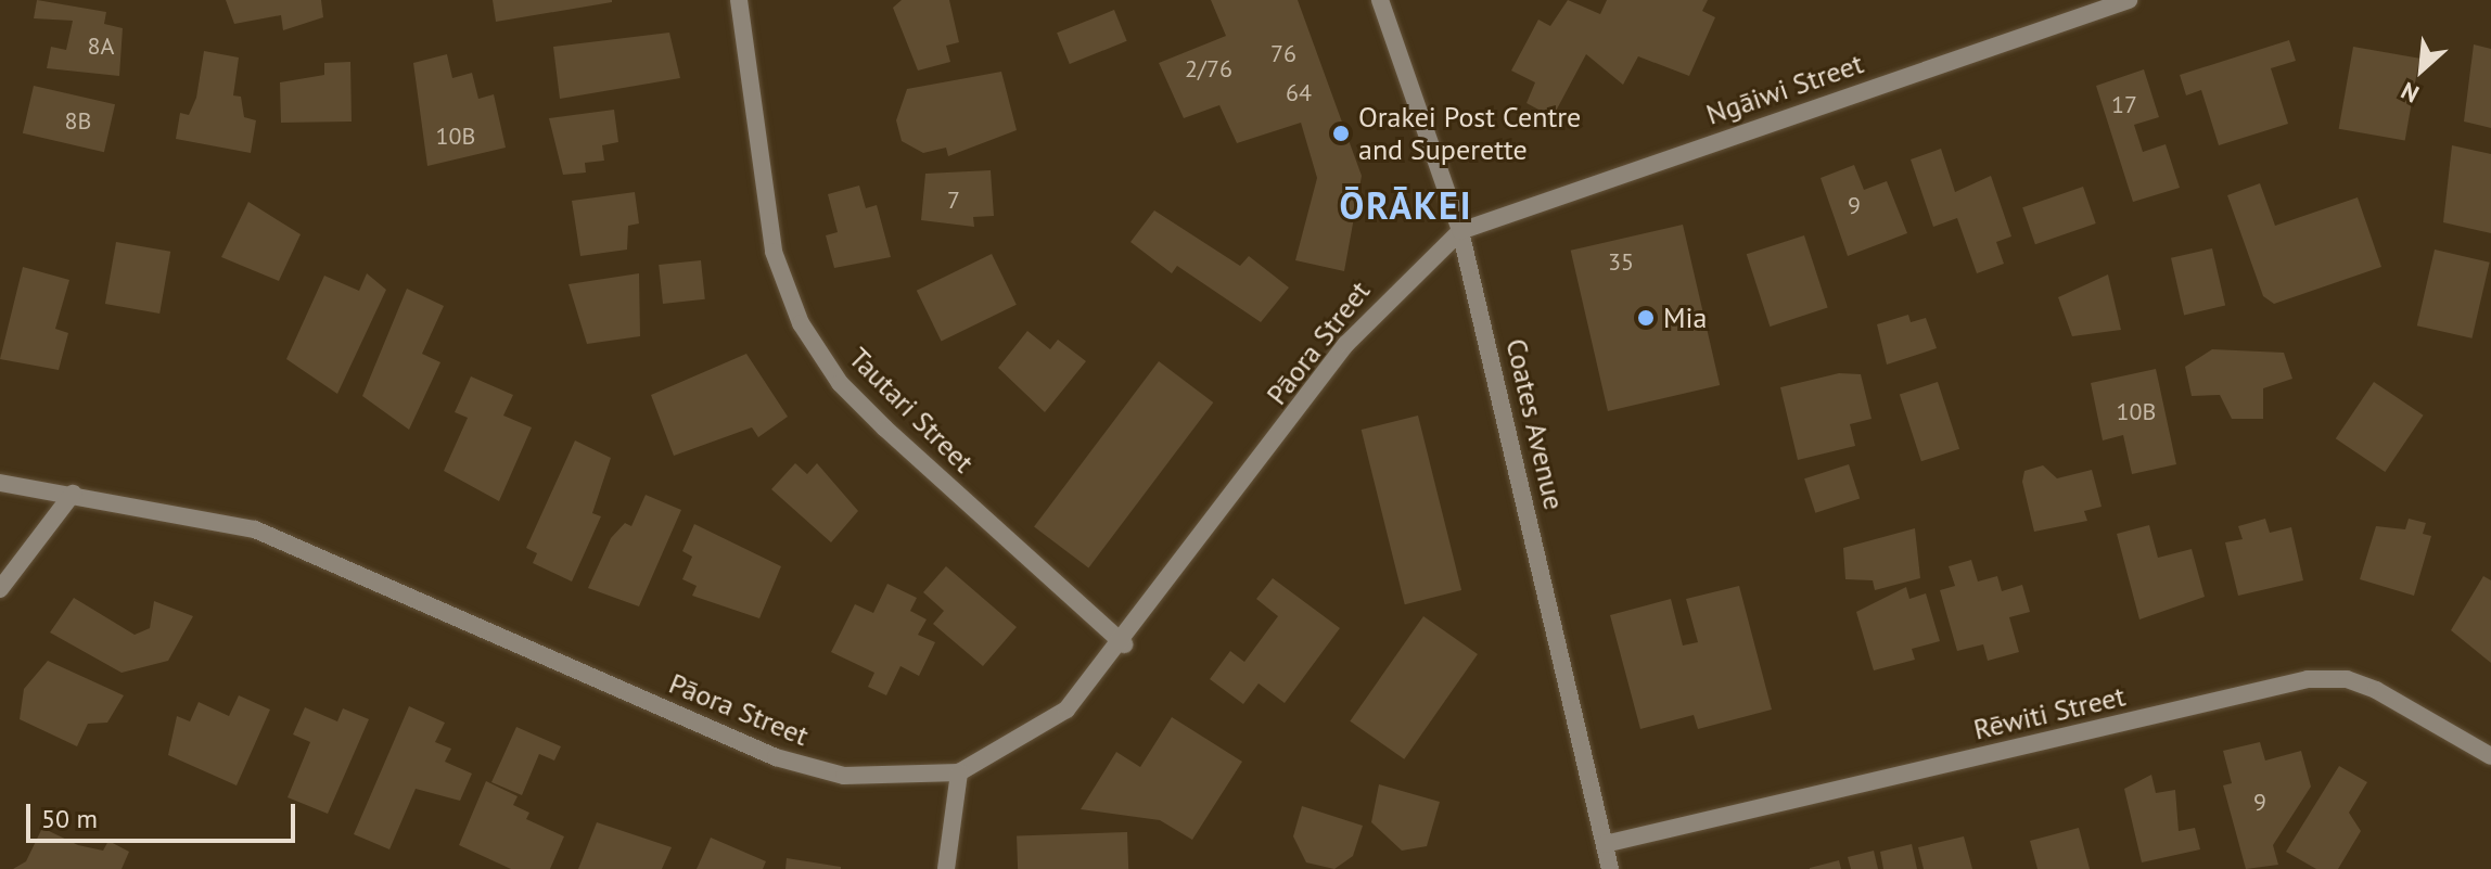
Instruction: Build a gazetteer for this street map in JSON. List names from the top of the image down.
{
  "streets": {
    "street": [
      "Ngāiwi Street",
      "Pāora Street",
      "Tautari Street",
      "Coates Avenue",
      "Rēwiti Street"
    ]
  },
  "crossings": [
    ["Ngāiwi Street", "Pāora Street"],
    ["Ngāiwi Street", "Coates Avenue"],
    ["Pāora Street", "Tautari Street"],
    ["Pāora Street", "Coates Avenue"],
    ["Coates Avenue", "Rēwiti Street"]
  ],
  "districts": ["ŌRĀKEI"],
  "places": ["Orakei Post Centre and Superette", "Mia"],
  "house_numbers": [
    "8A",
    "76",
    "2/76",
    "64",
    "17",
    "8B",
    "10B",
    "7",
    "9",
    "35",
    "10B",
    "9"
  ],
  "scale_bar": "50 m",
  "north": "bottom left"
}
